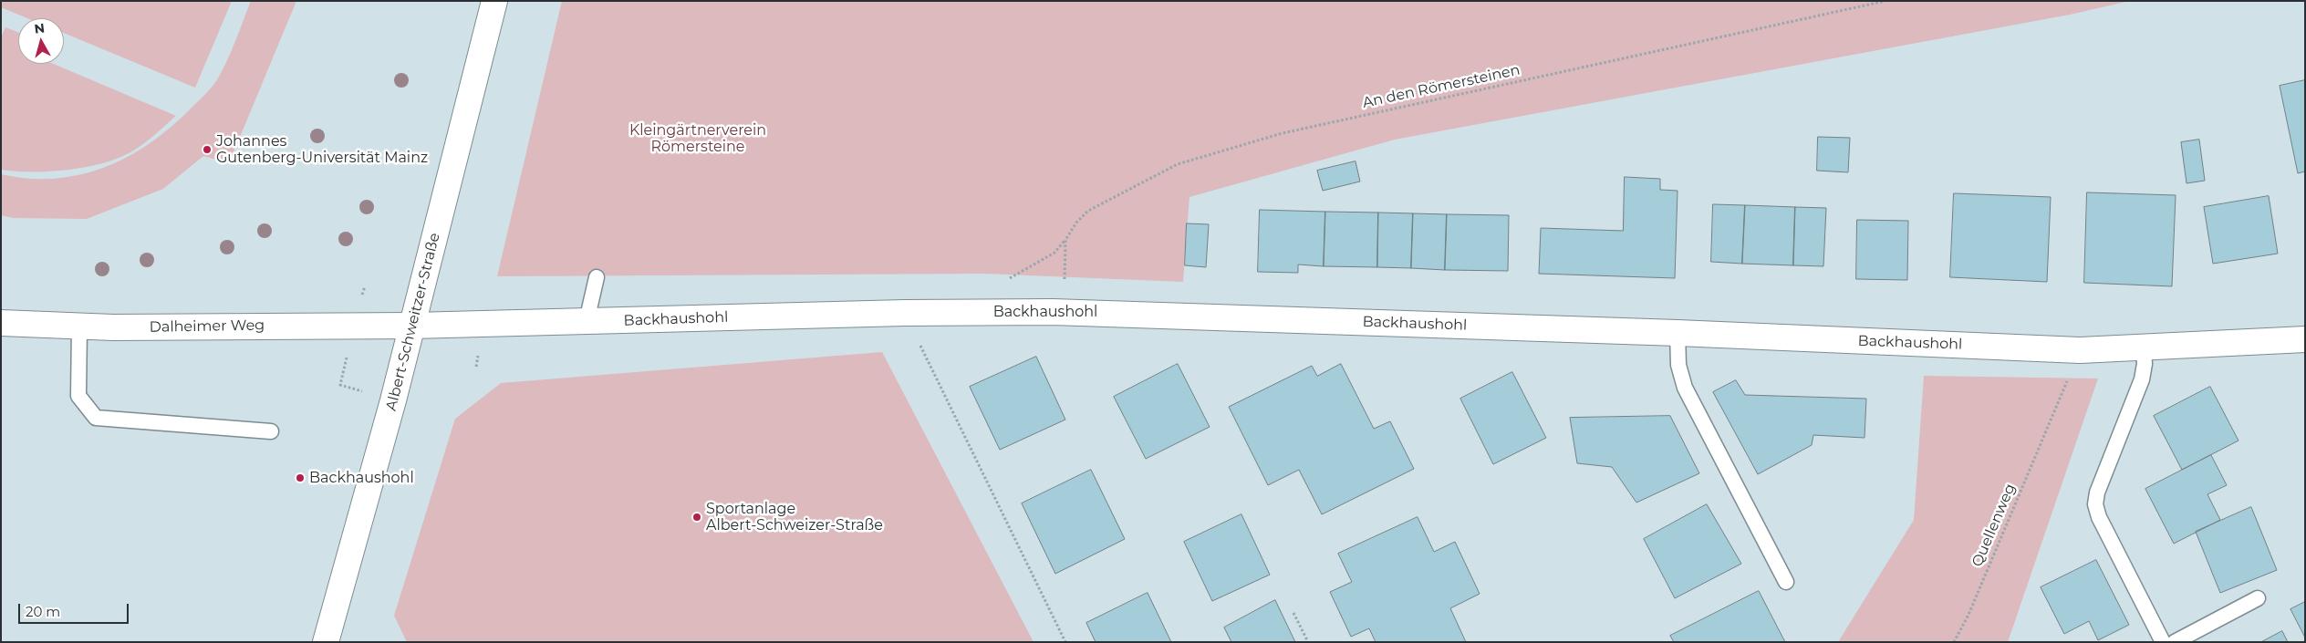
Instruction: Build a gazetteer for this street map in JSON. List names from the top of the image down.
{
  "streets": {
    "street": ["Backhaushohl", "Albert-Schweitzer-Straße", "Dalheimer Weg"],
    "path": ["An den Römersteinen", "Quellenweg"]
  },
  "crossings": [
    ["Backhaushohl", "Albert-Schweitzer-Straße"],
    ["Backhaushohl", "Dalheimer Weg"],
    ["Albert-Schweitzer-Straße", "Dalheimer Weg"]
  ],
  "parks": ["Kleingärtnerverein Römersteine"],
  "places": ["Johannes Gutenberg-Universität Mainz", "Backhaushohl", "Sportanlage Albert-Schweizer-Straße"],
  "scale_bar": "20 m",
  "north": "top"
}
